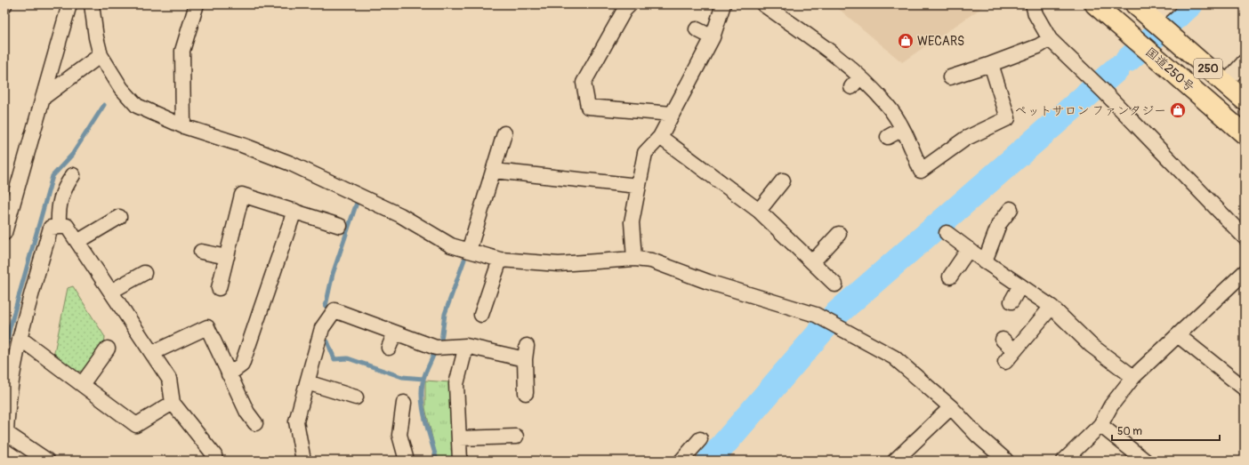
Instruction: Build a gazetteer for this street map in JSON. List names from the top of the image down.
{
  "streets": {
    "highway": ["250", "国道250号"]
  },
  "places": {
    "shop": ["WECARS", "ペットサロン ファンタジー"]
  },
  "scale_bar": "50 m"
}
